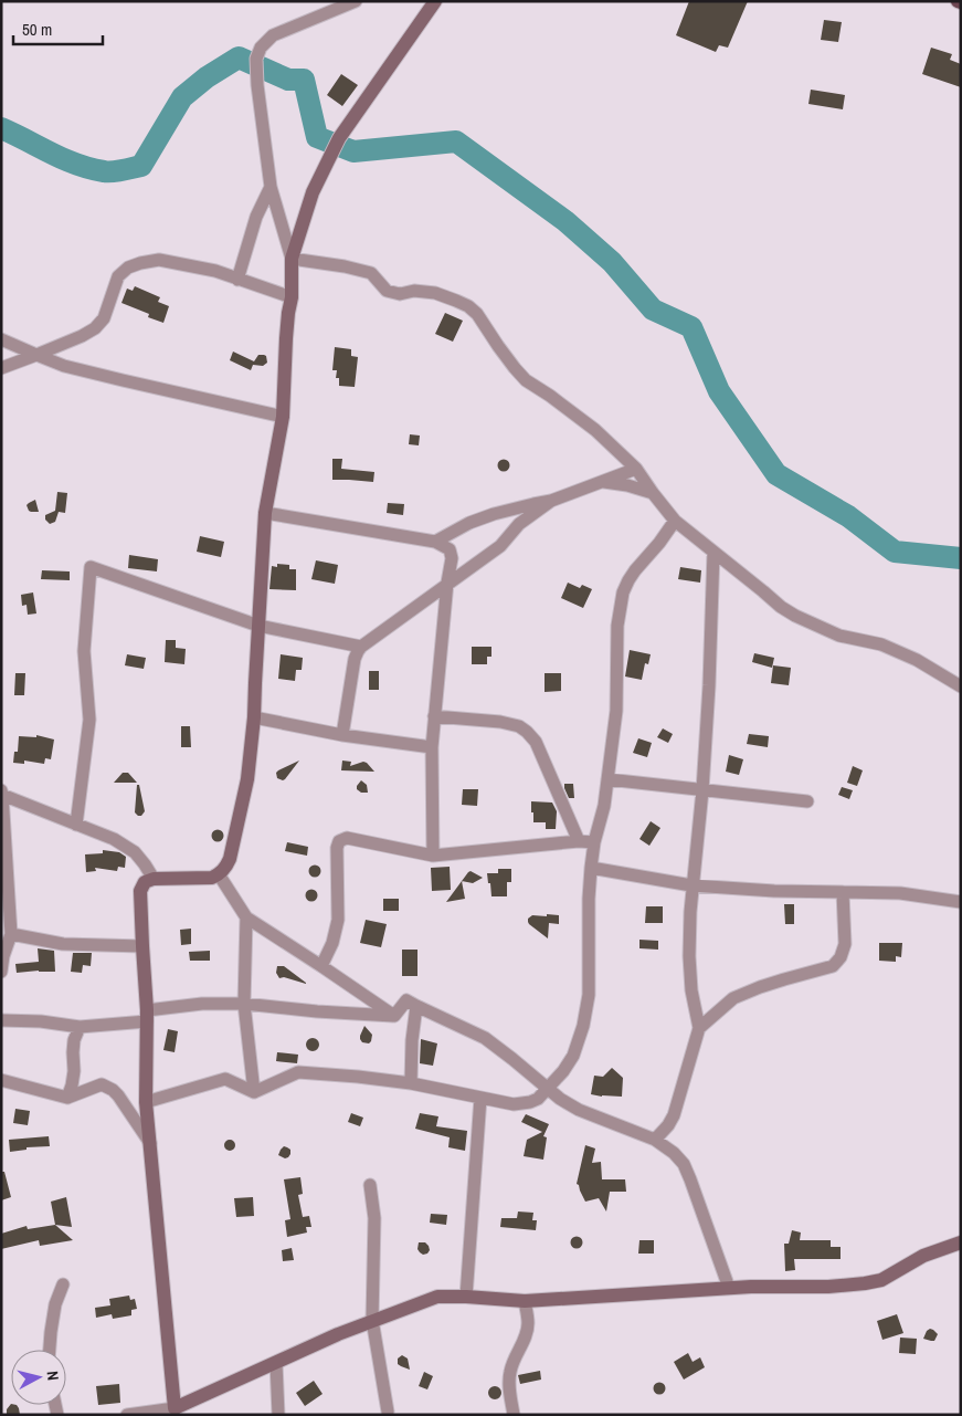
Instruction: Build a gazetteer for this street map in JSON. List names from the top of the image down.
{
  "scale_bar": "50 m",
  "north": "right"
}
